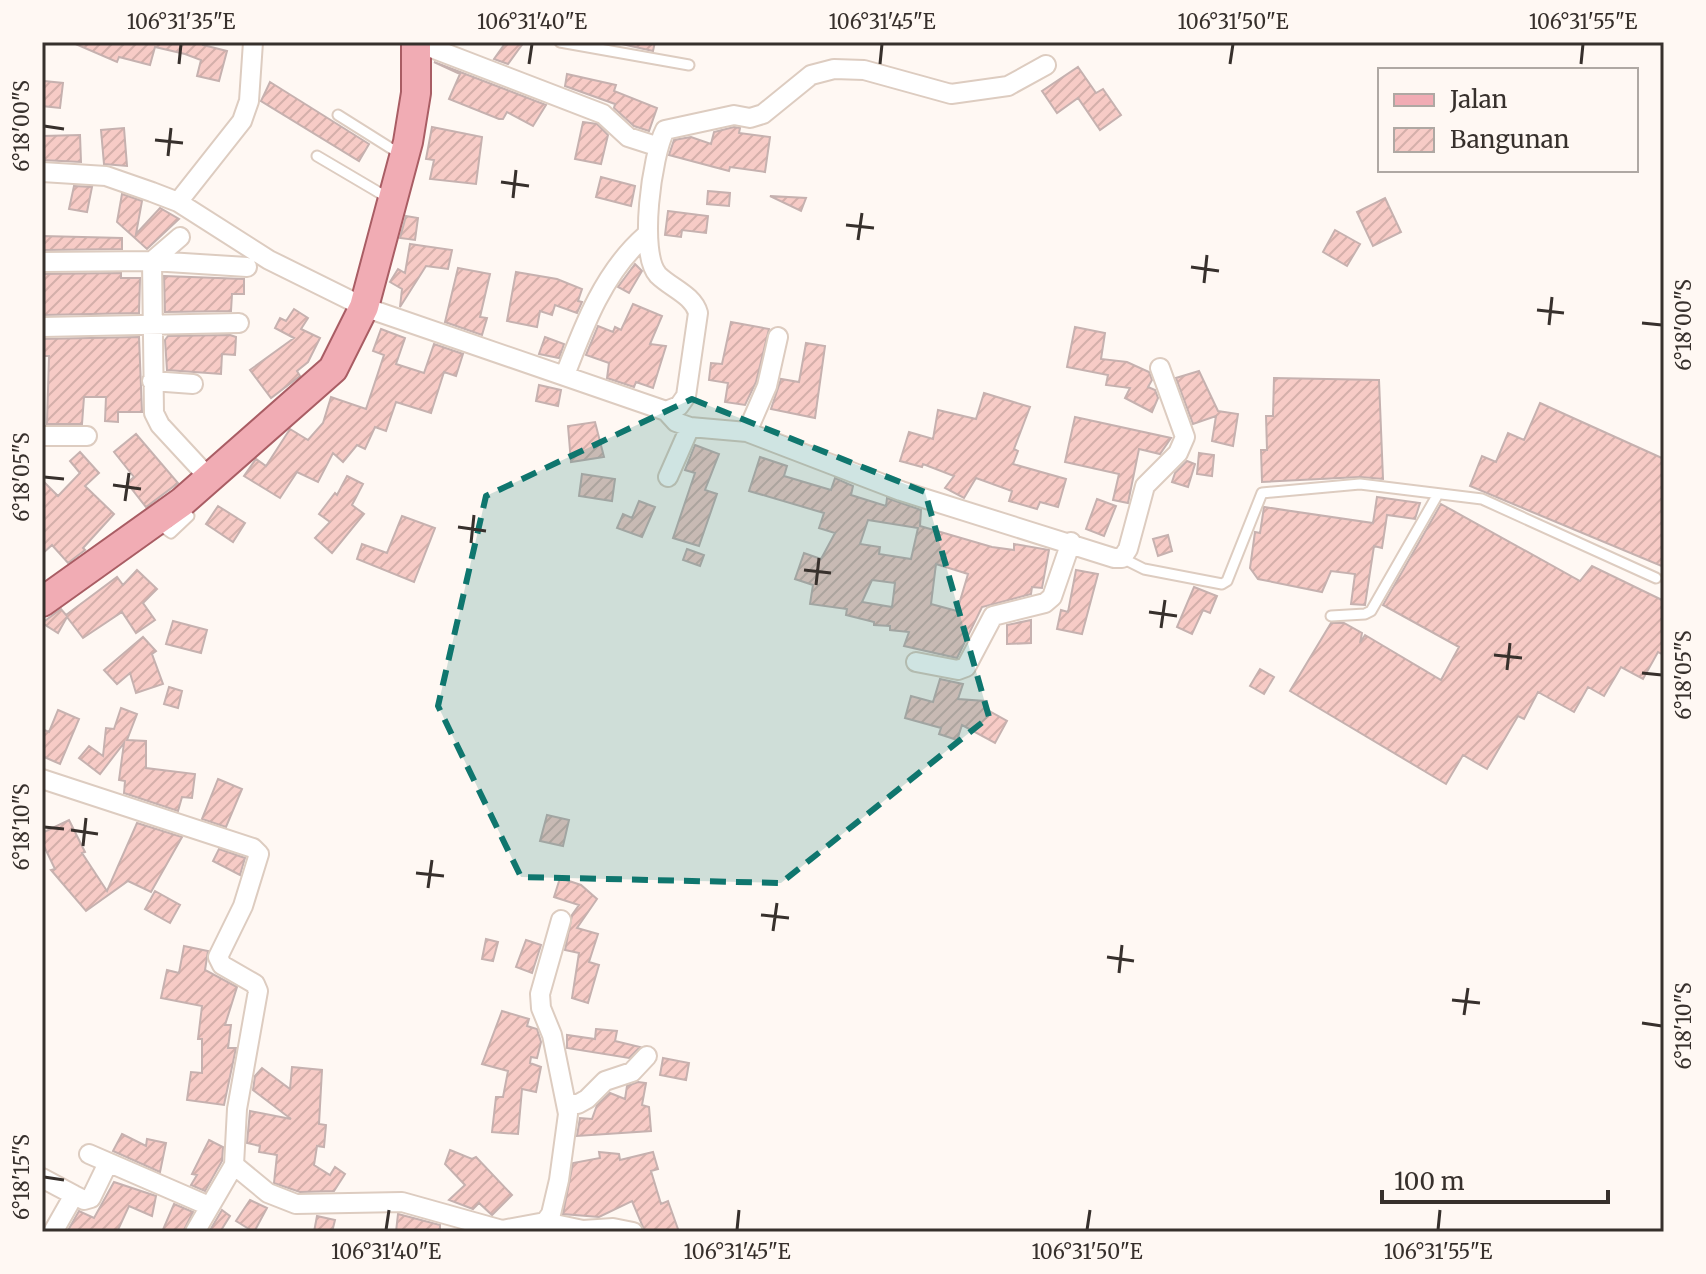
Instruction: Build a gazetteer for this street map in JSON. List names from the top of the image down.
{
  "legend": ["Jalan", "Bangunan"],
  "scale_bar": "100 m",
  "coordinates": [
    "106°31'35\"E",
    "106°31'40\"E",
    "106°31'45\"E",
    "106°31'50\"E",
    "106°31'55\"E",
    "6°18'00\"S",
    "6°18'05\"S",
    "6°18'10\"S",
    "6°18'15\"S"
  ]
}
